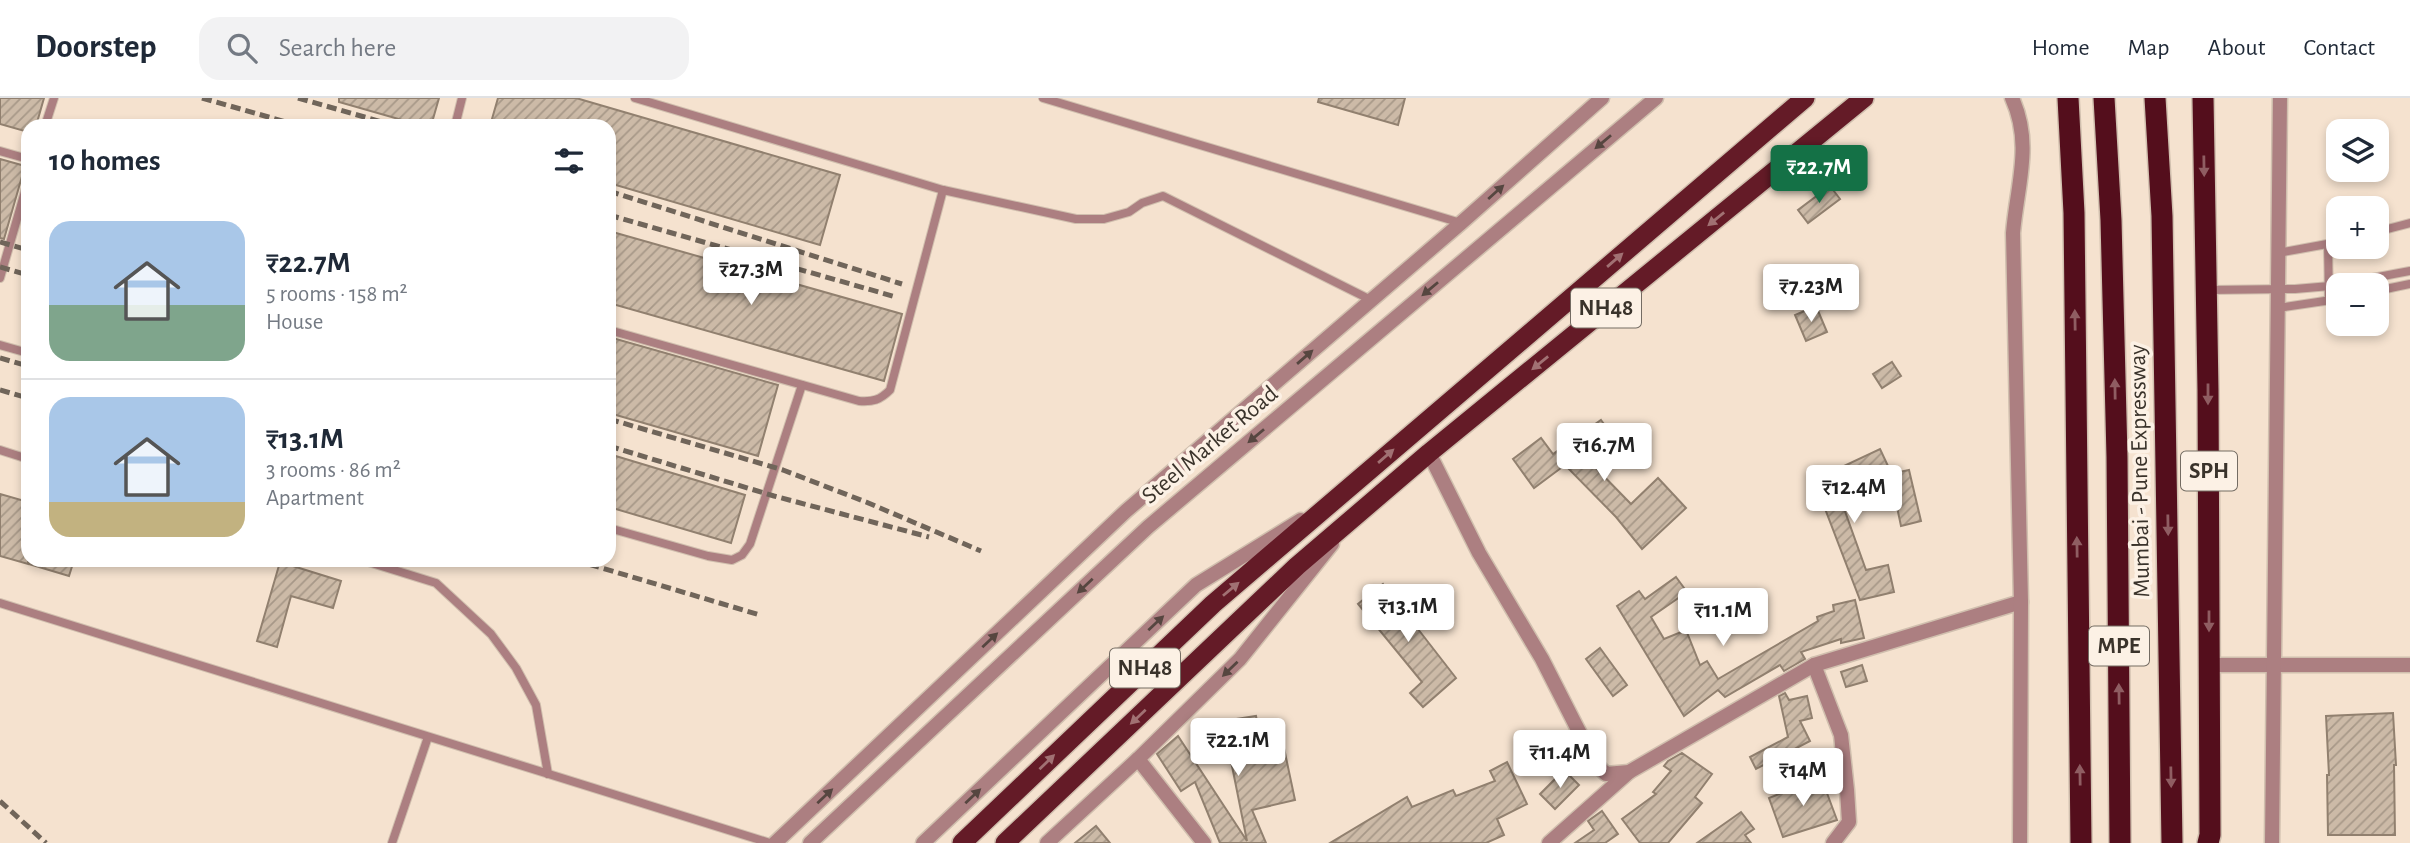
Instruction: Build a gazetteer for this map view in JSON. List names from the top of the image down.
{
  "streets": {
    "highway": [
      "NH48",
      "Mumbai - Pune Expressway",
      "SPH",
      "MPE"
    ],
    "street": ["Steel Market Road"]
  },
  "page": {
    "header": "Doorstep",
    "search": "Search here",
    "nav": [
      "Home",
      "Map",
      "About",
      "Contact"
    ],
    "map_buttons": ["+", "−"],
    "heading": "10 homes",
    "price": [
      "₹22.7M",
      "₹27.3M",
      "₹7.23M",
      "₹16.7M",
      "₹12.4M",
      "₹13.1M",
      "₹11.1M",
      "₹22.1M",
      "₹11.4M",
      "₹14M"
    ],
    "list": [
      {
        "name": "₹22.7M",
        "note": "5 rooms · 158 m² · House"
      },
      {
        "name": "₹13.1M",
        "note": "3 rooms · 86 m² · Apartment"
      }
    ]
  }
}
